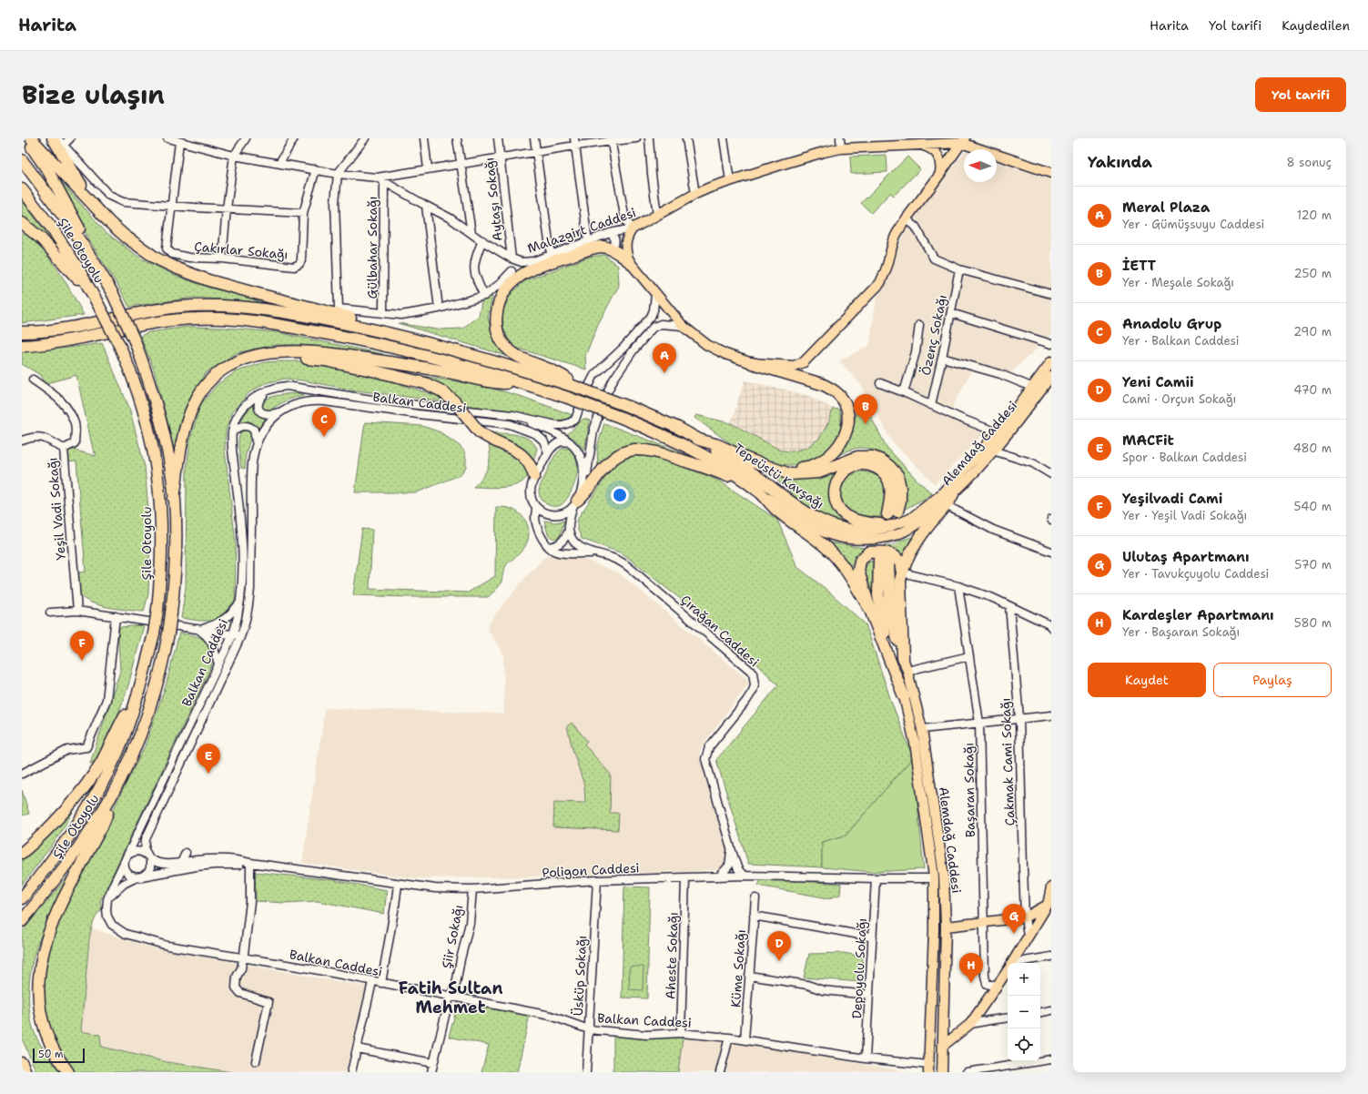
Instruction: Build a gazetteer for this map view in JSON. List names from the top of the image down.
{
  "streets": {
    "highway": ["Şile Otoyolu", "Tepeüstü Kavşağı"],
    "main road": ["Malazgirt Caddesi", "Alemdağ Caddesi"],
    "street": [
      "Aytaşı Sokağı",
      "Gülbahar Sokağı",
      "Çakırlar Sokağı",
      "Özenç Sokağı",
      "Balkan Caddesi",
      "Yeşil Vadi Sokağı",
      "Çırağan Caddesi",
      "Çakmak Cami Sokağı",
      "Başaran Sokağı",
      "Poligon Caddesi",
      "Şiir Sokağı",
      "Aheste Sokağı",
      "Küme Sokağı",
      "Depoyolu Sokağı",
      "Üsküp Sokağı"
    ]
  },
  "crossings": [
    ["Aytaşı Sokağı", "Malazgirt Caddesi"],
    ["Malazgirt Caddesi", "Gülbahar Sokağı"],
    ["Balkan Caddesi", "Alemdağ Caddesi"],
    ["Balkan Caddesi", "Şiir Sokağı"],
    ["Balkan Caddesi", "Aheste Sokağı"],
    ["Balkan Caddesi", "Küme Sokağı"],
    ["Balkan Caddesi", "Depoyolu Sokağı"],
    ["Balkan Caddesi", "Üsküp Sokağı"],
    ["Alemdağ Caddesi", "Tepeüstü Kavşağı"],
    ["Alemdağ Caddesi", "Poligon Caddesi"],
    ["Çırağan Caddesi", "Poligon Caddesi"],
    ["Poligon Caddesi", "Şiir Sokağı"],
    ["Poligon Caddesi", "Aheste Sokağı"],
    ["Poligon Caddesi", "Depoyolu Sokağı"],
    ["Poligon Caddesi", "Üsküp Sokağı"]
  ],
  "districts": ["Fatih Sultan Mehmet"],
  "scale_bar": "50 m",
  "north": "left",
  "page": {
    "header": "Harita",
    "nav": ["Harita", "Yol tarifi", "Kaydedilen"],
    "title": "Bize ulaşın",
    "buttons": [
      "Yol tarifi",
      ["Kaydet", "Paylaş"]
    ],
    "heading": ["Yakında", "8 sonuç"],
    "list": [
      {
        "mark": "A",
        "name": "Meral Plaza",
        "note": "Yer · Gümüşsuyu Caddesi",
        "value": "120 m"
      },
      {
        "mark": "B",
        "name": "İETT",
        "note": "Yer · Meşale Sokağı",
        "value": "250 m"
      },
      {
        "mark": "C",
        "name": "Anadolu Grup",
        "note": "Yer · Balkan Caddesi",
        "value": "290 m"
      },
      {
        "mark": "D",
        "name": "Yeni Camii",
        "note": "Cami · Orçun Sokağı",
        "value": "470 m"
      },
      {
        "mark": "E",
        "name": "MACFit",
        "note": "Spor · Balkan Caddesi",
        "value": "480 m"
      },
      {
        "mark": "F",
        "name": "Yeşilvadi Cami",
        "note": "Yer · Yeşil Vadi Sokağı",
        "value": "540 m"
      },
      {
        "mark": "G",
        "name": "Ulutaş Apartmanı",
        "note": "Yer · Tavukçuyolu Caddesi",
        "value": "570 m"
      },
      {
        "mark": "H",
        "name": "Kardeşler Apartmanı",
        "note": "Yer · Başaran Sokağı",
        "value": "580 m"
      }
    ],
    "pins": [
      "A",
      "B",
      "C",
      "F",
      "E",
      "G",
      "D",
      "H"
    ],
    "map_buttons": ["+", "−"],
    "scale": "50 m"
  }
}
